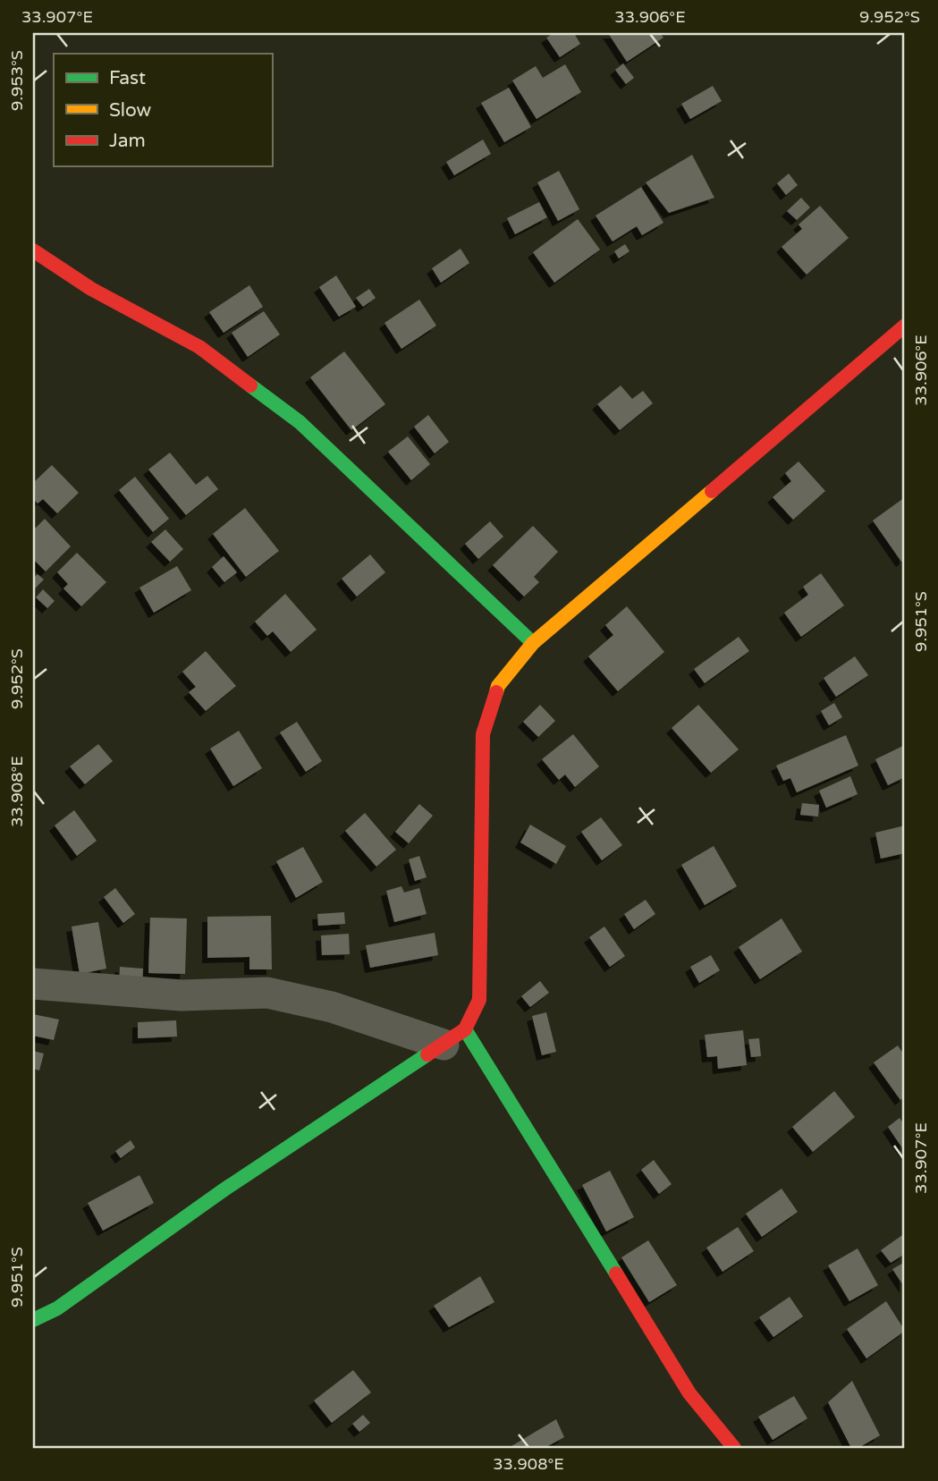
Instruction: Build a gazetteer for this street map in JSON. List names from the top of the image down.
{
  "legend": ["Fast", "Slow", "Jam"],
  "coordinates": [
    "33.907°E",
    "33.906°E",
    "9.952°S",
    "9.953°S",
    "9.951°S",
    "33.908°E"
  ]
}
